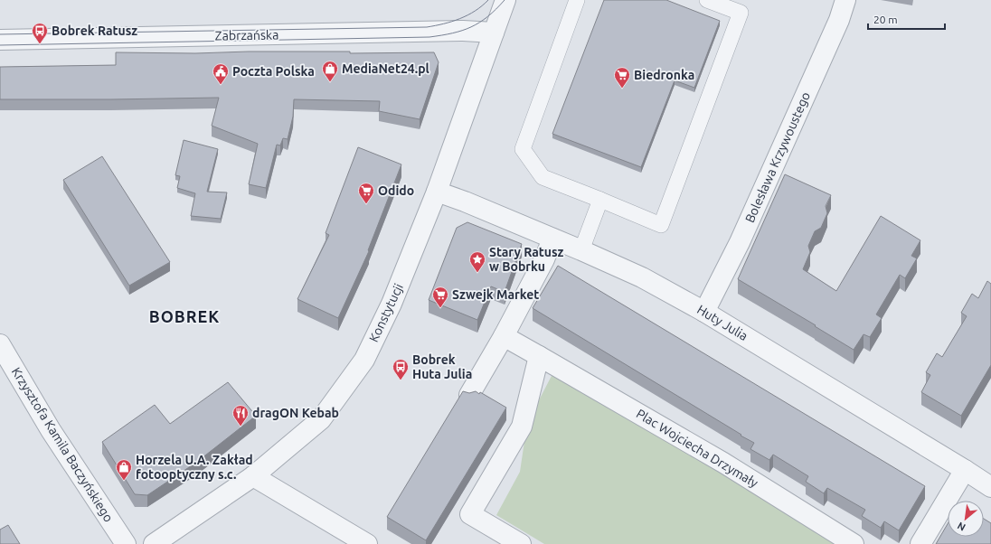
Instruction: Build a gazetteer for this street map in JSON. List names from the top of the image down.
{
  "streets": {
    "street": [
      "Zabrzańska",
      "Bolesława Krzywoustego",
      "Konstytucji",
      "Huty Julia",
      "Krzysztofa Kamila Baczyńskiego",
      "Plac Wojciecha Drzymały"
    ]
  },
  "crossings": [
    ["Zabrzańska", "Konstytucji"],
    ["Bolesława Krzywoustego", "Huty Julia"],
    ["Konstytucji", "Huty Julia"]
  ],
  "districts": ["BOBREK"],
  "places": {
    "bus stop": ["Bobrek Ratusz", "Bobrek Huta Julia"],
    "shop": ["MediaNet24.pl", "Horzela U.A. Zakład fotooptyczny s.c."],
    "public building": ["Poczta Polska"],
    "supermarket": ["Biedronka", "Odido", "Szwejk Market"],
    "place": ["Stary Ratusz w Bobrku"],
    "restaurant": ["dragON Kebab"]
  },
  "scale_bar": "20 m",
  "north": "bottom left"
}
